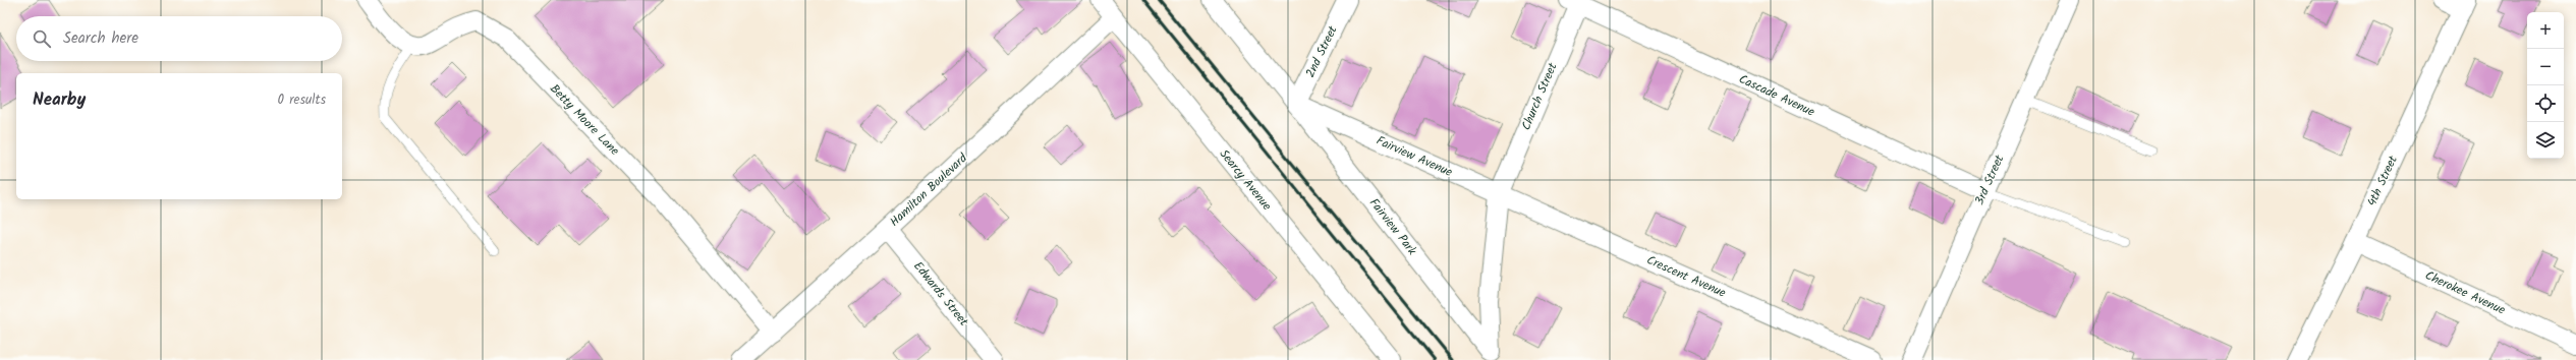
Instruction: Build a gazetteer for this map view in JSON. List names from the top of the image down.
{
  "streets": {
    "street": [
      "2nd Street",
      "Cascade Avenue",
      "Church Street",
      "Betty Moore Lane",
      "Fairview Avenue",
      "Searcy Avenue",
      "3rd Street",
      "4th Street",
      "Hamilton Boulevard",
      "Fairview Park",
      "Crescent Avenue",
      "Cherokee Avenue",
      "Edwards Street"
    ]
  },
  "crossings": [
    ["2nd Street", "Fairview Avenue"],
    ["2nd Street", "Fairview Park"],
    ["Cascade Avenue", "Church Street"],
    ["Cascade Avenue", "3rd Street"],
    ["Church Street", "Fairview Avenue"],
    ["Church Street", "Crescent Avenue"],
    ["Betty Moore Lane", "Hamilton Boulevard"],
    ["Fairview Avenue", "Fairview Park"],
    ["Fairview Avenue", "Crescent Avenue"],
    ["Searcy Avenue", "Hamilton Boulevard"],
    ["4th Street", "Cherokee Avenue"],
    ["Hamilton Boulevard", "Edwards Street"]
  ],
  "page": {
    "map_buttons": ["+", "−"],
    "search": "Search here",
    "heading": ["Nearby", "0 results"]
  }
}
